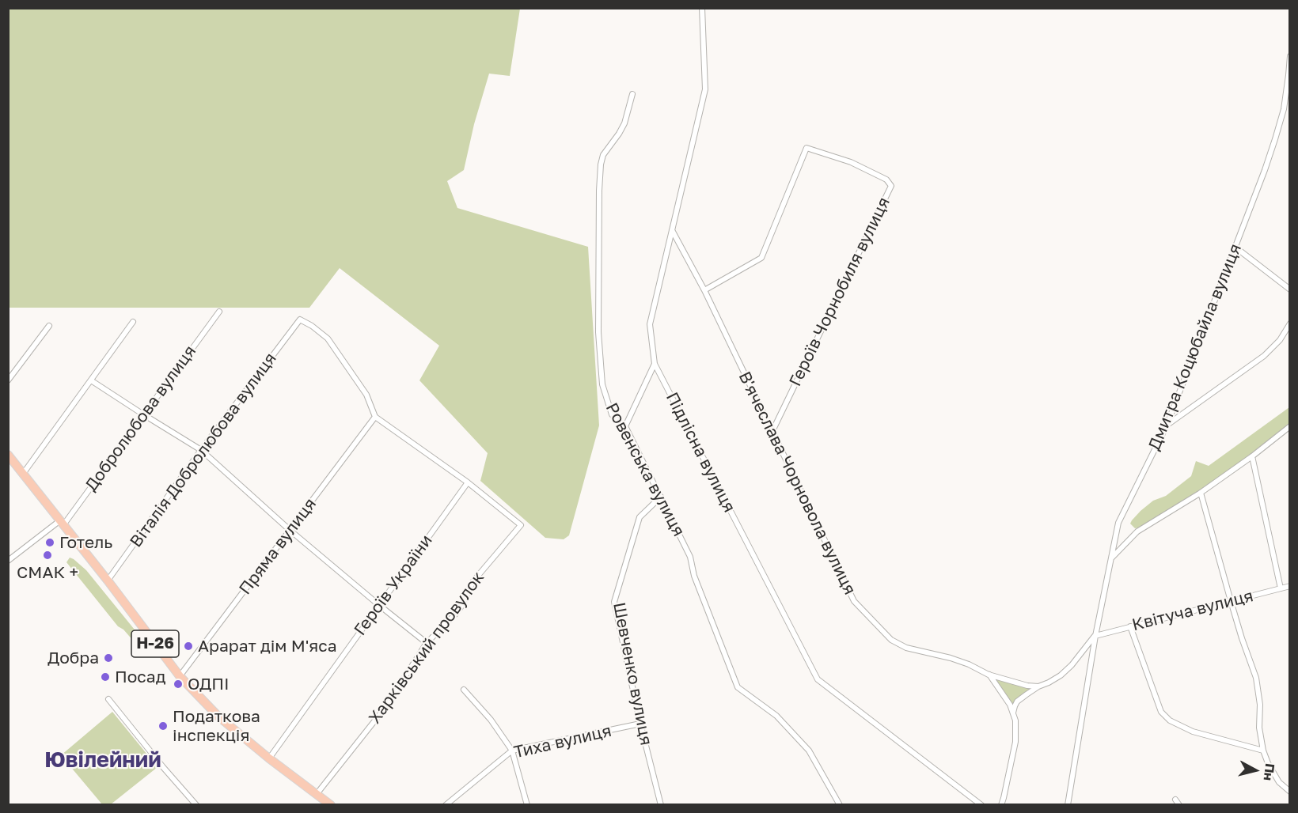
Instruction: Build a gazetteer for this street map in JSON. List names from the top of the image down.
{
  "streets": {
    "main road": ["Н-26"],
    "street": [
      "Героїв Чорнобиля вулиця",
      "Дмитра Коцюбайла вулиця",
      "Добролюбова вулиця",
      "Віталія Добролюбова вулиця",
      "Підлісна вулиця",
      "Ровенська вулиця",
      "В'ячеслава Чорновола вулиця",
      "Пряма вулиця",
      "Героїв України",
      "Квітуча вулиця",
      "Харківський провулок",
      "Шевченко вулиця",
      "Тиха вулиця"
    ]
  },
  "crossings": [
    ["Героїв Чорнобиля вулиця", "В'ячеслава Чорновола вулиця"],
    ["Дмитра Коцюбайла вулиця", "Квітуча вулиця"],
    ["Добролюбова вулиця", "Н-26"],
    ["Віталія Добролюбова вулиця", "Пряма вулиця"],
    ["Віталія Добролюбова вулиця", "Н-26"],
    ["Підлісна вулиця", "В'ячеслава Чорновола вулиця"],
    ["Ровенська вулиця", "Шевченко вулиця"],
    ["Пряма вулиця", "Н-26"],
    ["Героїв України", "Н-26"],
    ["Героїв України", "Харківський провулок"],
    ["Н-26", "Харківський провулок"],
    ["Шевченко вулиця", "Тиха вулиця"]
  ],
  "districts": ["Ювілейний"],
  "places": [
    "Готель",
    "СМАК +",
    "Арарат дім М'яса",
    "Добра",
    "Посад",
    "ОДПІ",
    "Податкова інспекція"
  ],
  "north": "right"
}
